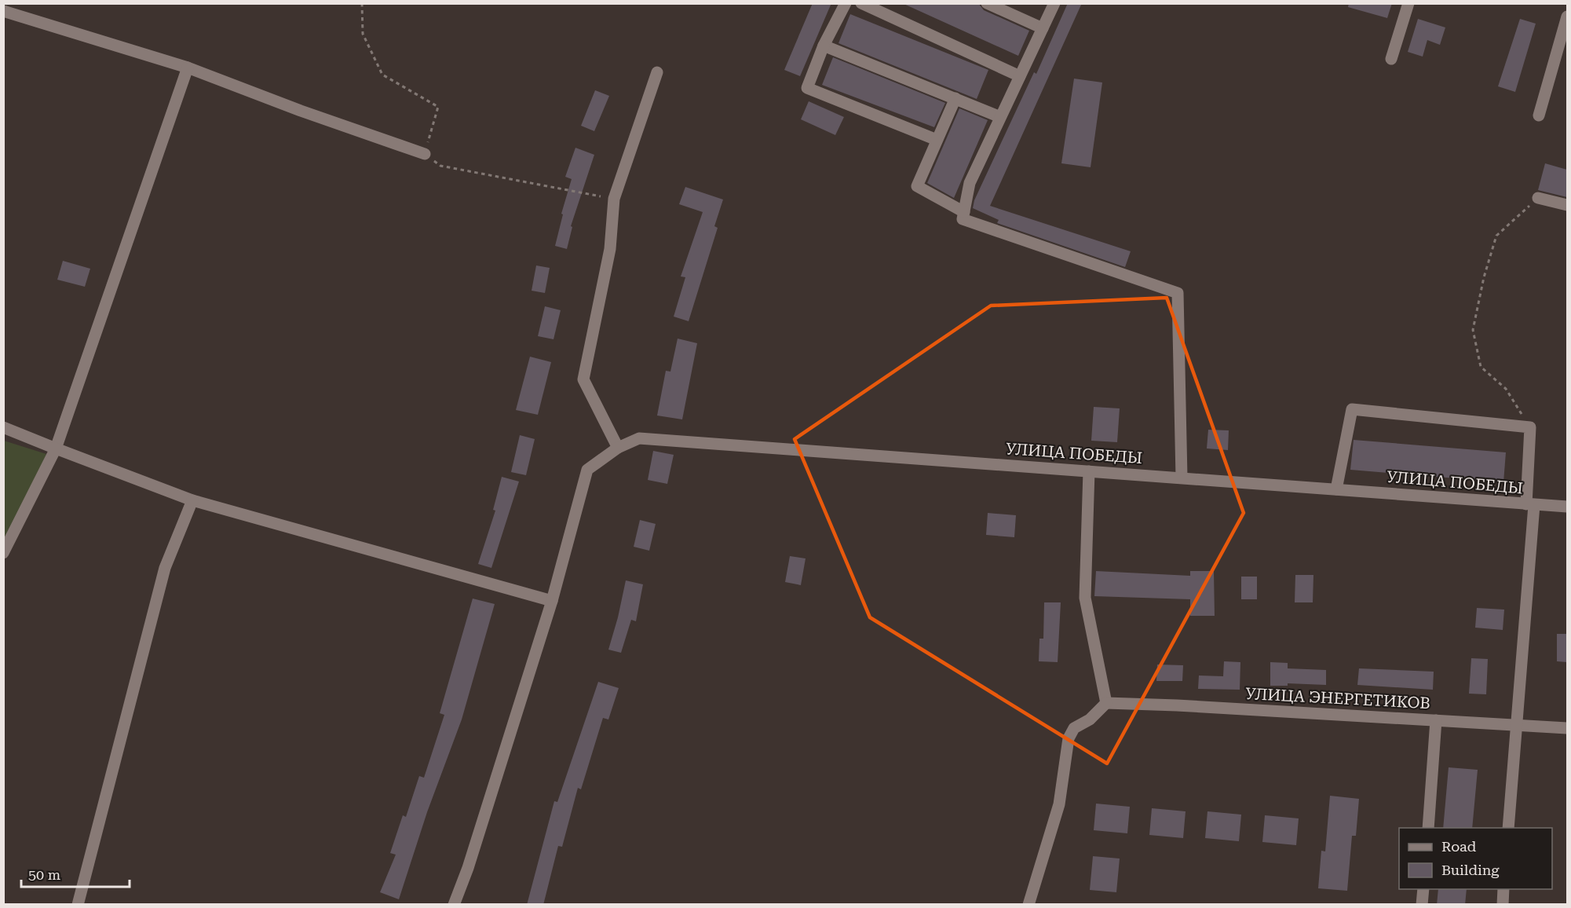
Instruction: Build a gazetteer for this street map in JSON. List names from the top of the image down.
{
  "streets": {
    "street": ["УЛИЦА ПОБЕДЫ", "УЛИЦА ЭНЕРГЕТИКОВ"]
  },
  "legend": ["Road", "Building"],
  "scale_bar": "50 m"
}
